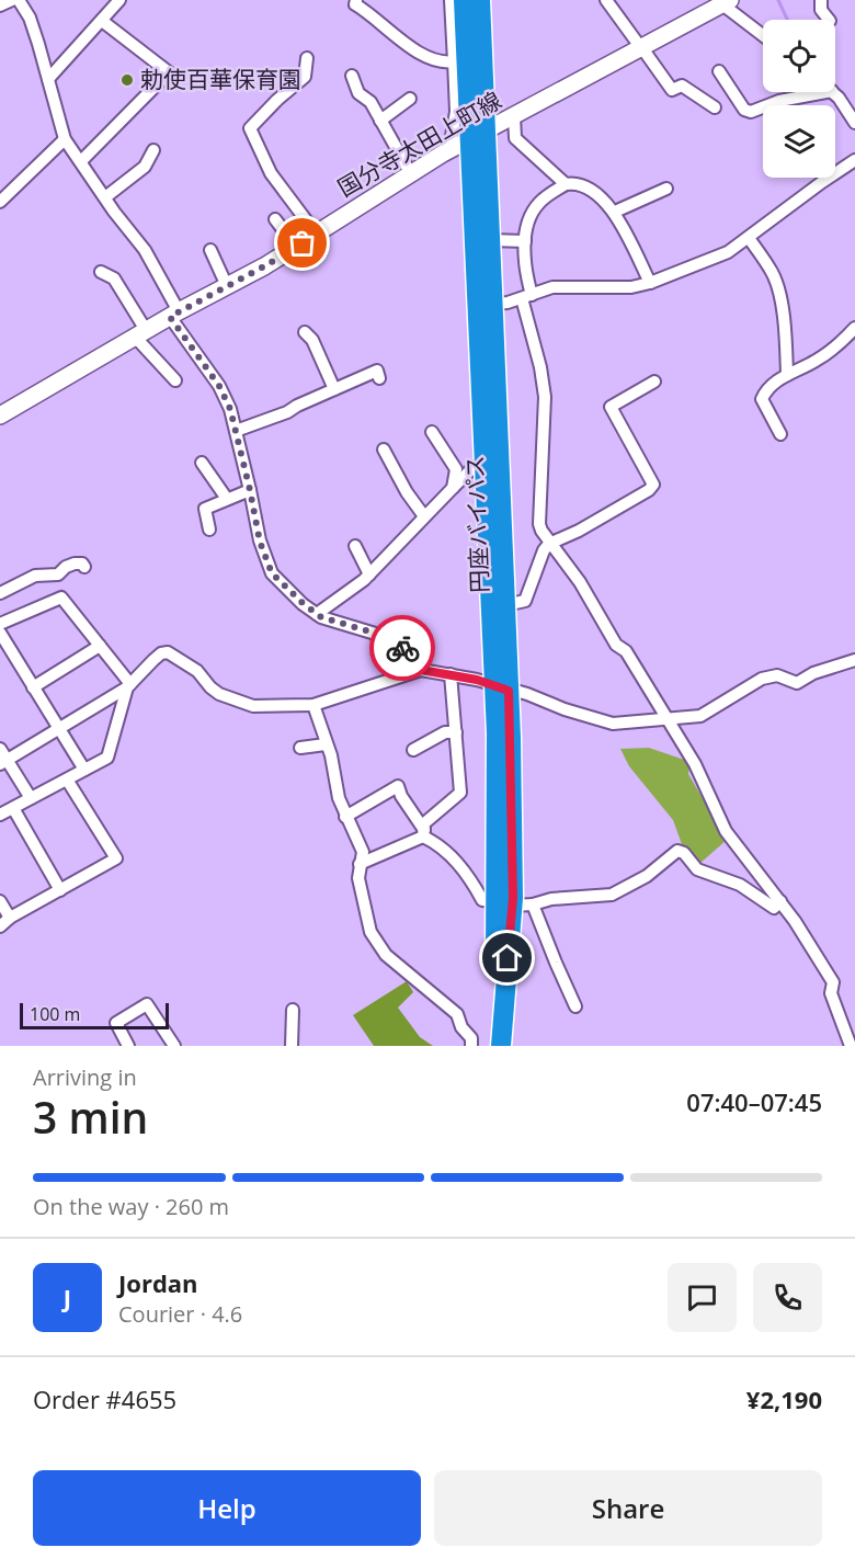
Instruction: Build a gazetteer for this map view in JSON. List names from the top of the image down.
{
  "streets": {
    "highway": ["円座バイパス"],
    "main road": ["国分寺太田上町線"]
  },
  "crossings": [
    ["国分寺太田上町線", "円座バイパス"]
  ],
  "places": ["勅使百華保育園"],
  "scale_bar": "100 m",
  "page": {
    "scale": "100 m",
    "heading": ["3 min", "Arriving in", "07:40–07:45"],
    "panel": [
      "Jordan",
      "Courier · 4.6",
      "Order #4655",
      "¥2,190"
    ],
    "bar": "On the way · 260 m",
    "round": "J",
    "buttons": ["Help", "Share"]
  }
}
